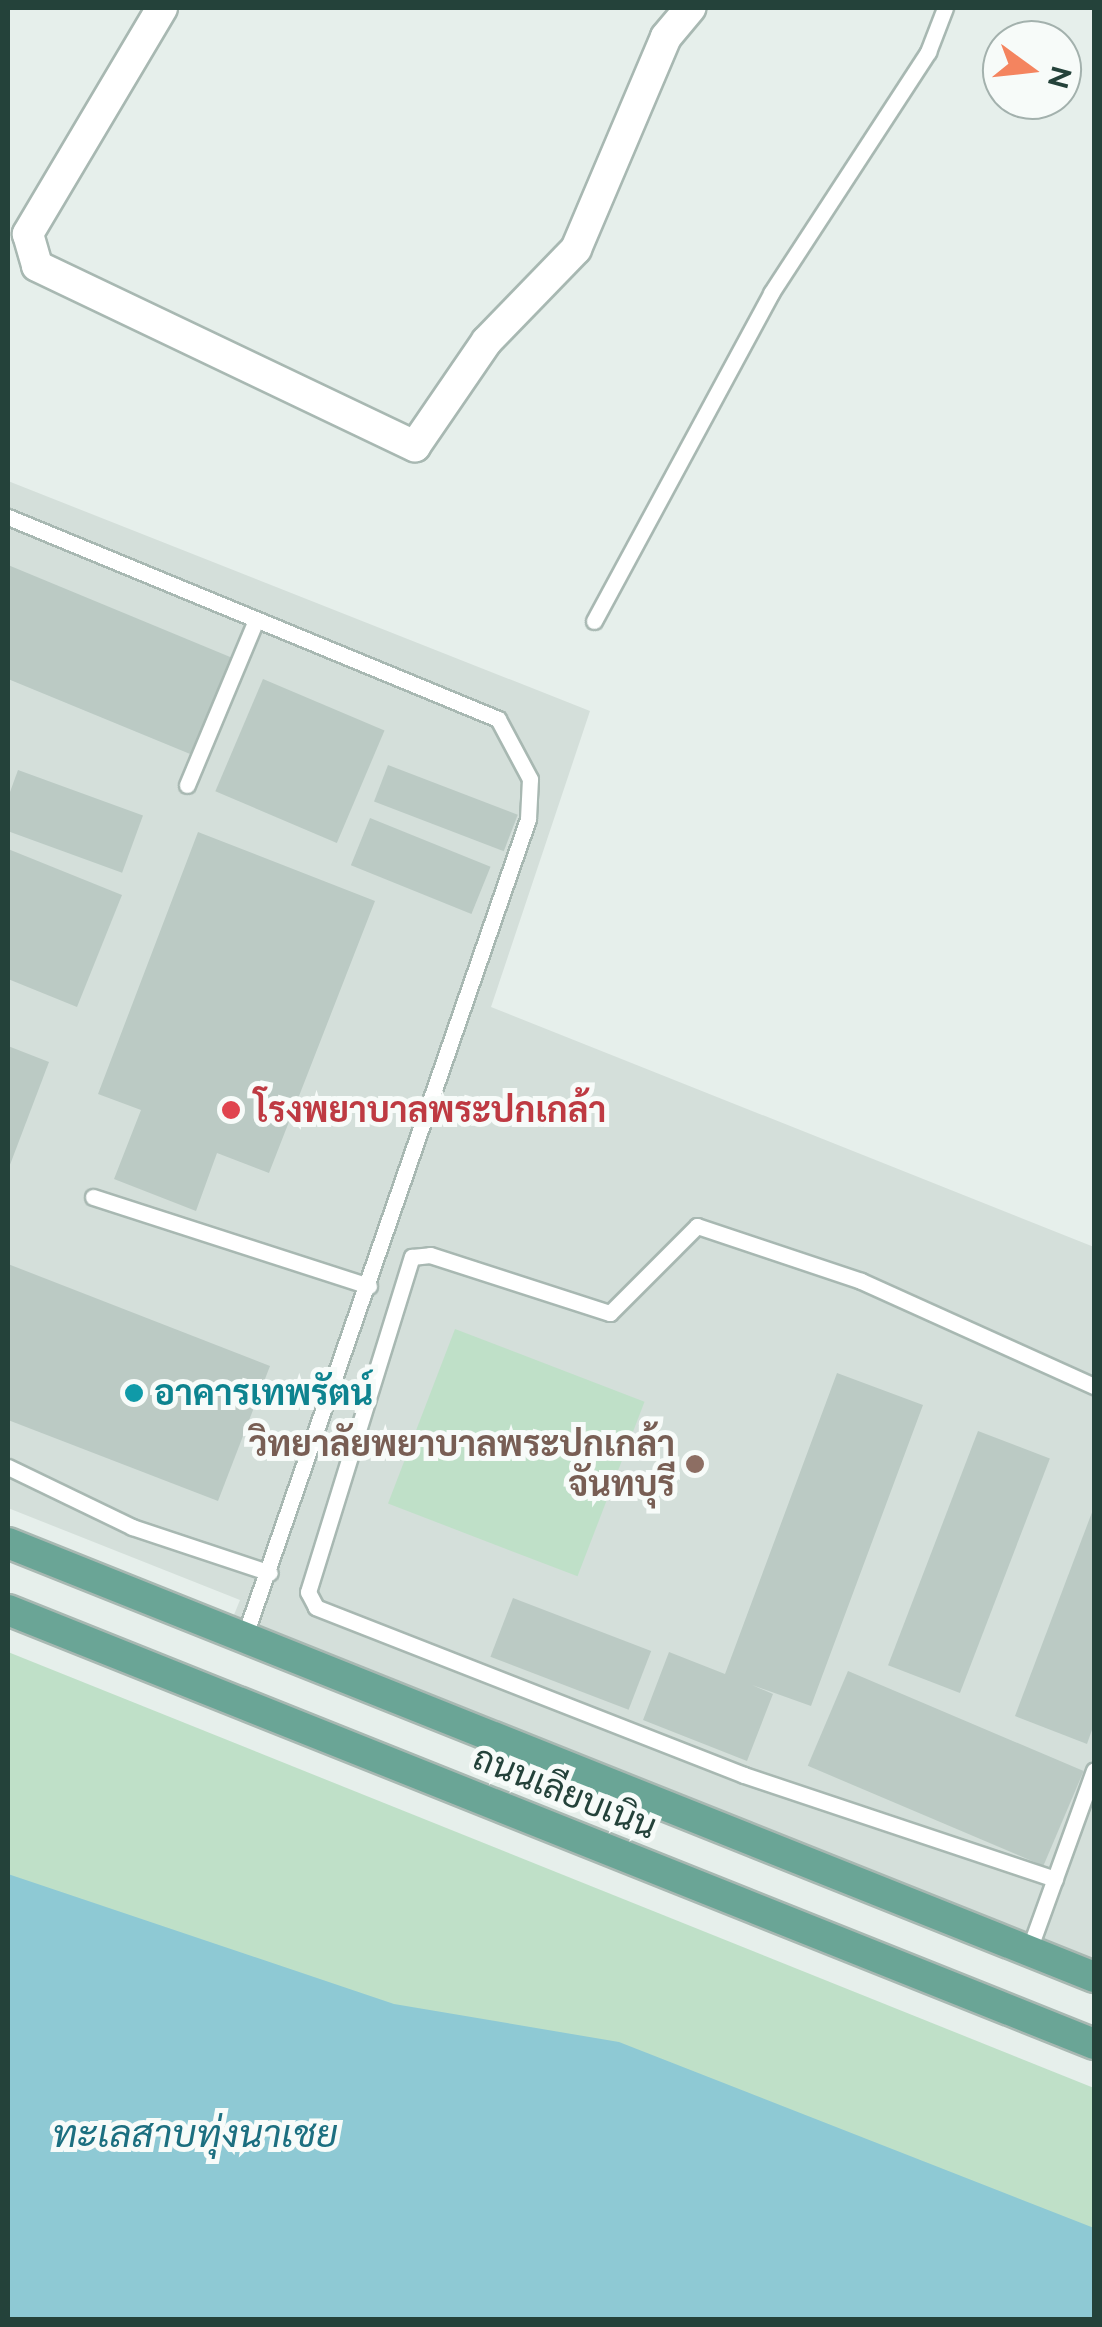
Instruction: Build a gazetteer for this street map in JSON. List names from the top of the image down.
{
  "streets": {
    "main road": ["ถนนเลียบเนิน"]
  },
  "water": ["ทะเลสาบทุ่งนาเชย"],
  "places": ["โรงพยาบาลพระปกเกล้า", "อาคารเทพรัตน์", "วิทยาลัยพยาบาลพระปกเกล้า จันทบุรี"],
  "north": "right"
}
